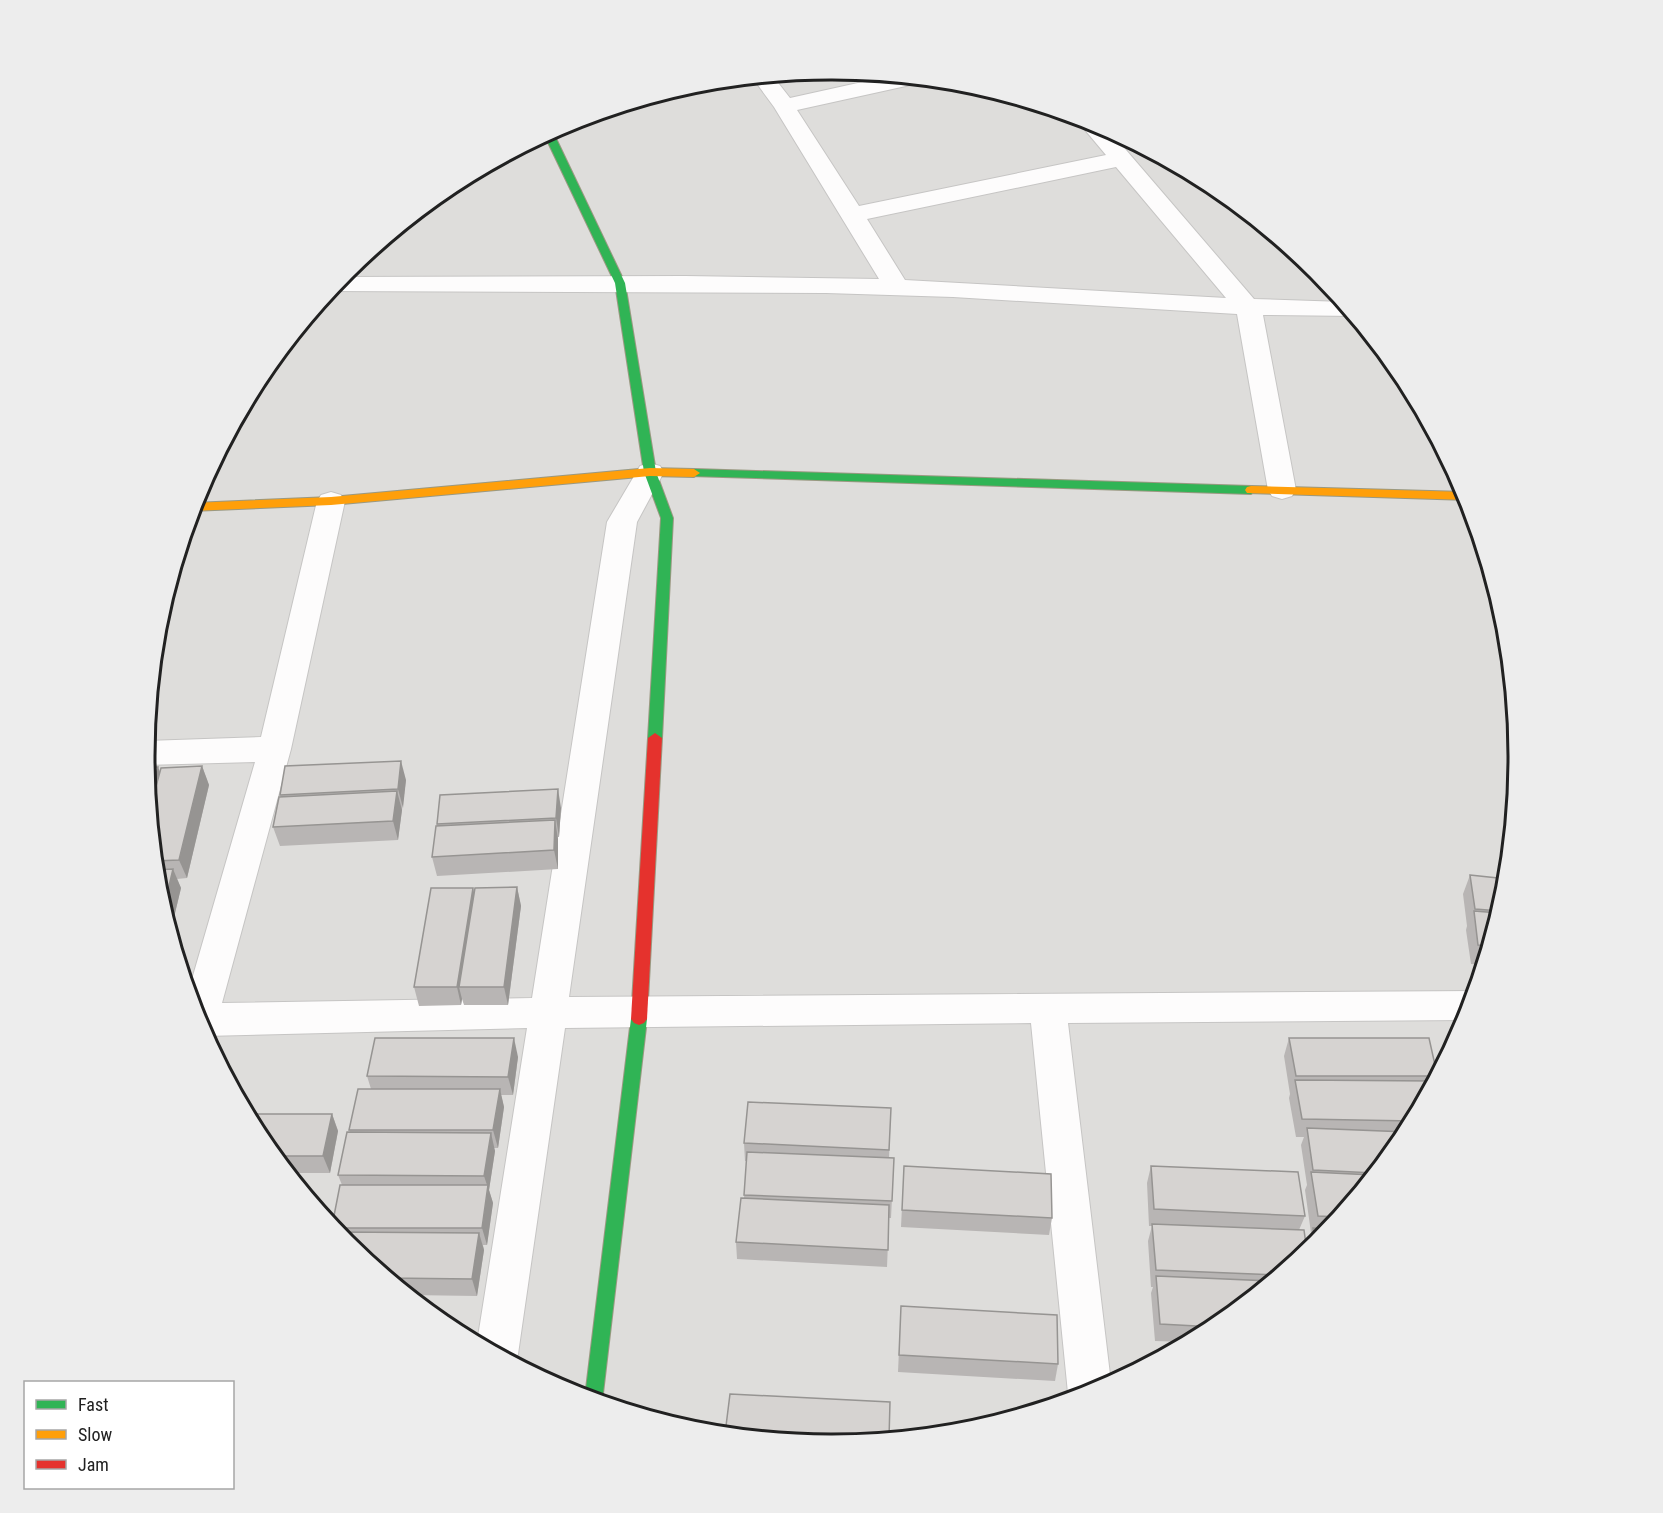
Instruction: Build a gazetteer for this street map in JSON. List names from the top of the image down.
{
  "legend": ["Fast", "Slow", "Jam"]
}
